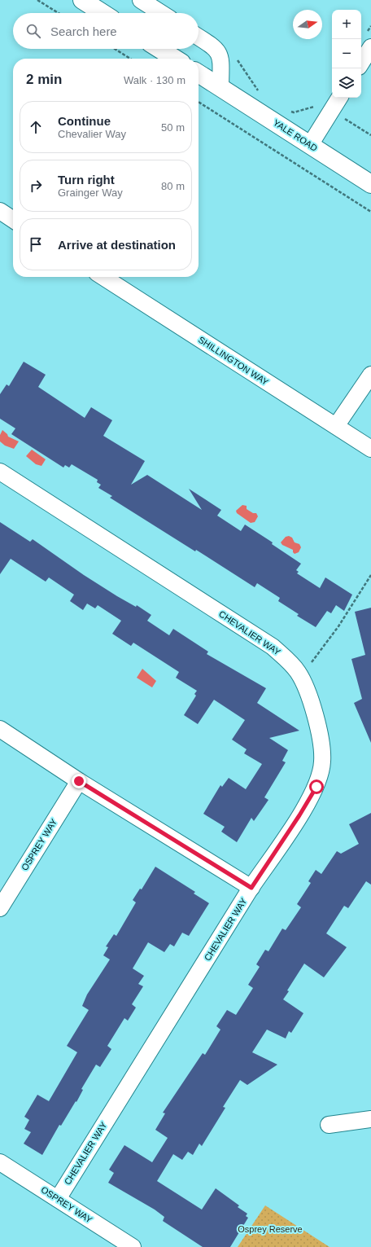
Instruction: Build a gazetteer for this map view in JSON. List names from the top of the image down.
{
  "streets": {
    "main road": ["YALE ROAD"],
    "street": ["SHILLINGTON WAY", "CHEVALIER WAY", "OSPREY WAY"]
  },
  "crossings": [
    ["CHEVALIER WAY", "OSPREY WAY"]
  ],
  "parks": ["Osprey Reserve"],
  "north": "right",
  "page": {
    "map_buttons": ["+", "−"],
    "search": "Search here",
    "heading": ["2 min", "Walk · 130 m"],
    "list": [
      ["Continue", "Chevalier Way", "50 m"],
      ["Turn right", "Grainger Way", "80 m"],
      "Arrive at destination"
    ]
  }
}
